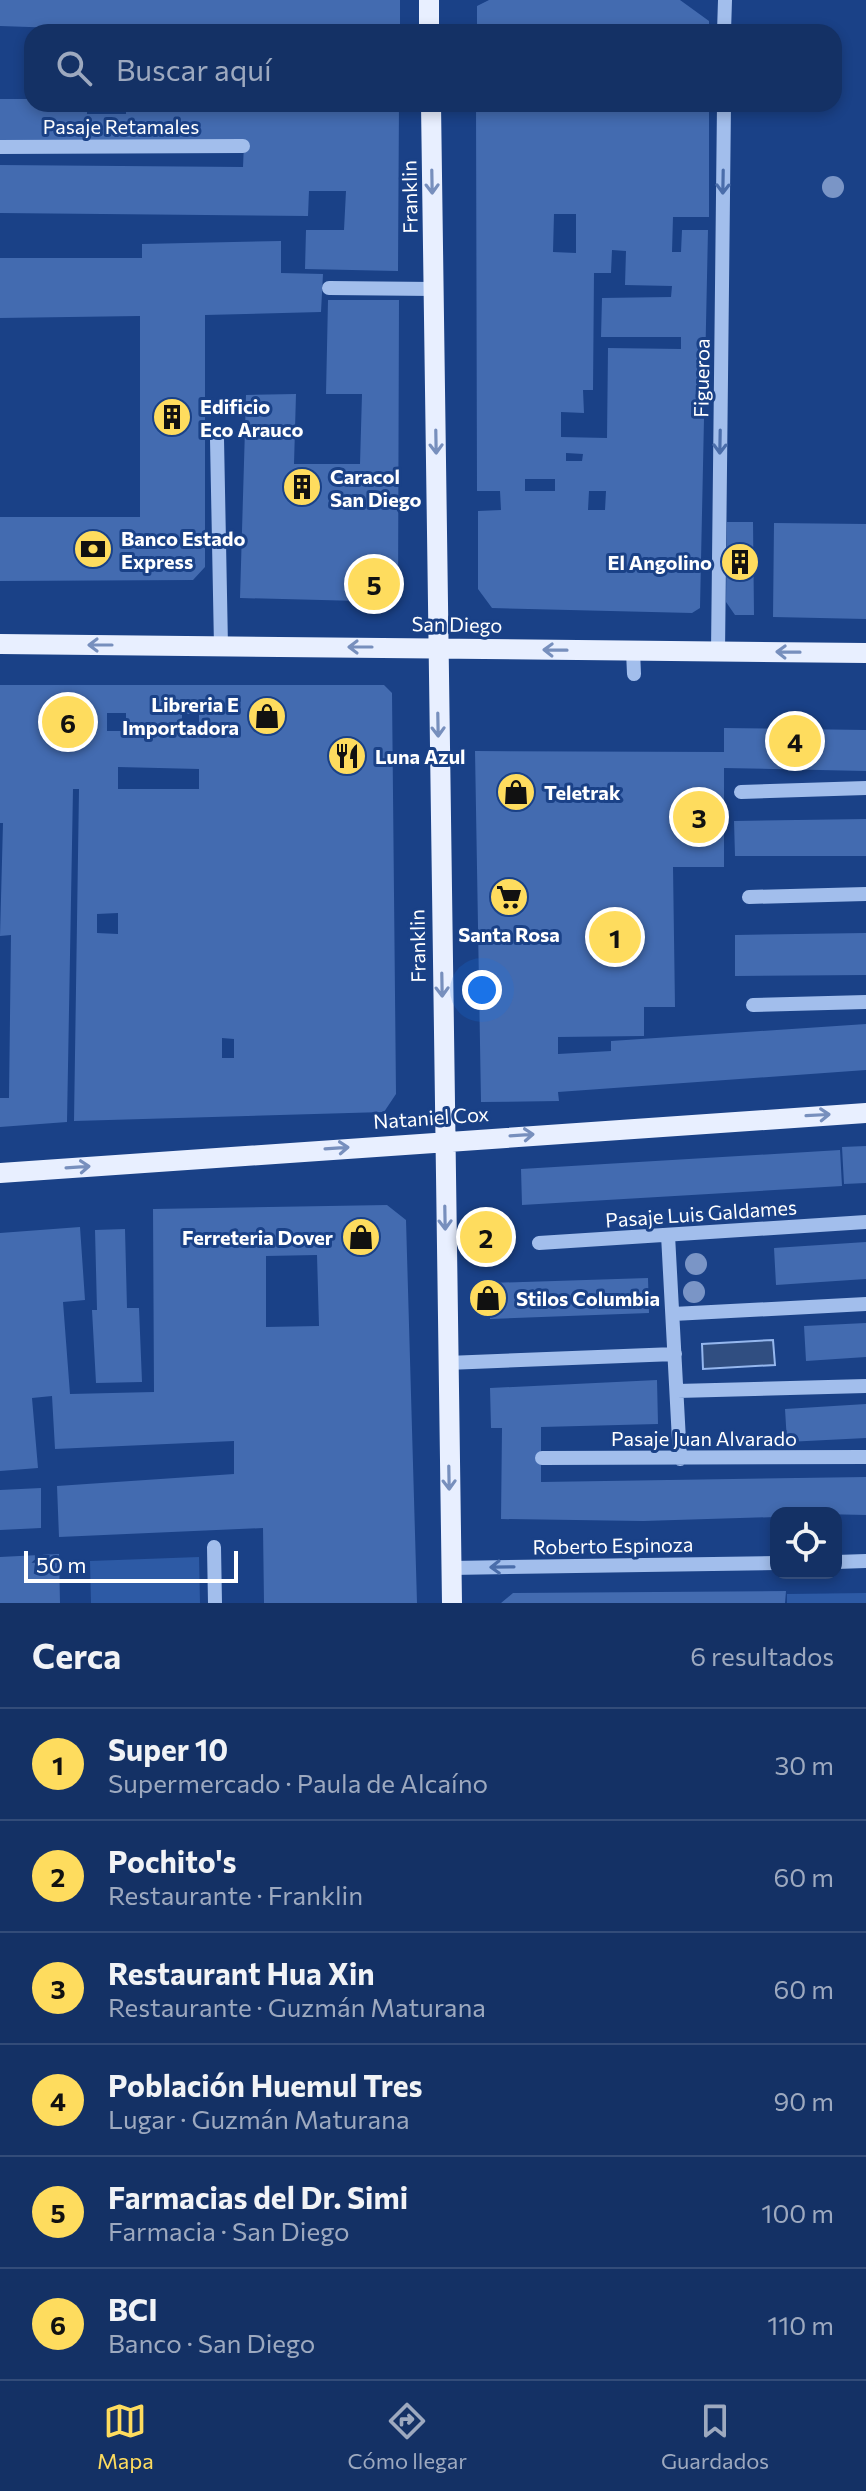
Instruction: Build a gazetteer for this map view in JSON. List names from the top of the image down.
{
  "streets": {
    "main road": ["Franklin", "San Diego", "Nataniel Cox"],
    "street": [
      "Pasaje Retamales",
      "Figueroa",
      "Pasaje Luis Galdames",
      "Pasaje Juan Alvarado",
      "Roberto Espinoza"
    ]
  },
  "crossings": [
    ["Franklin", "San Diego"],
    ["Franklin", "Nataniel Cox"],
    ["Franklin", "Roberto Espinoza"],
    ["Figueroa", "San Diego"]
  ],
  "one_way": [
    "Franklin",
    "Figueroa",
    "San Diego",
    "Nataniel Cox",
    "Roberto Espinoza"
  ],
  "places": {
    "building": ["Edificio Eco Arauco", "Caracol San Diego", "El Angolino"],
    "bank": ["Banco Estado Express"],
    "shop": [
      "Libreria E Importadora",
      "Teletrak",
      "Ferreteria Dover",
      "Stilos Columbia"
    ],
    "restaurant": ["Luna Azul"],
    "supermarket": ["Santa Rosa"]
  },
  "scale_bar": "50 m",
  "page": {
    "search": "Buscar aquí",
    "pins": [
      "5",
      "6",
      "4",
      "3",
      "1",
      "2"
    ],
    "scale": "50 m",
    "heading": ["Cerca", "6 resultados"],
    "list": [
      {
        "mark": "1",
        "name": "Super 10",
        "note": "Supermercado · Paula de Alcaíno",
        "value": "30 m"
      },
      {
        "mark": "2",
        "name": "Pochito's",
        "note": "Restaurante · Franklin",
        "value": "60 m"
      },
      {
        "mark": "3",
        "name": "Restaurant Hua Xin",
        "note": "Restaurante · Guzmán Maturana",
        "value": "60 m"
      },
      {
        "mark": "4",
        "name": "Población Huemul Tres",
        "note": "Lugar · Guzmán Maturana",
        "value": "90 m"
      },
      {
        "mark": "5",
        "name": "Farmacias del Dr. Simi",
        "note": "Farmacia · San Diego",
        "value": "100 m"
      },
      {
        "mark": "6",
        "name": "BCI",
        "note": "Banco · San Diego",
        "value": "110 m"
      }
    ],
    "nav": ["Mapa", "Cómo llegar", "Guardados"]
  }
}
